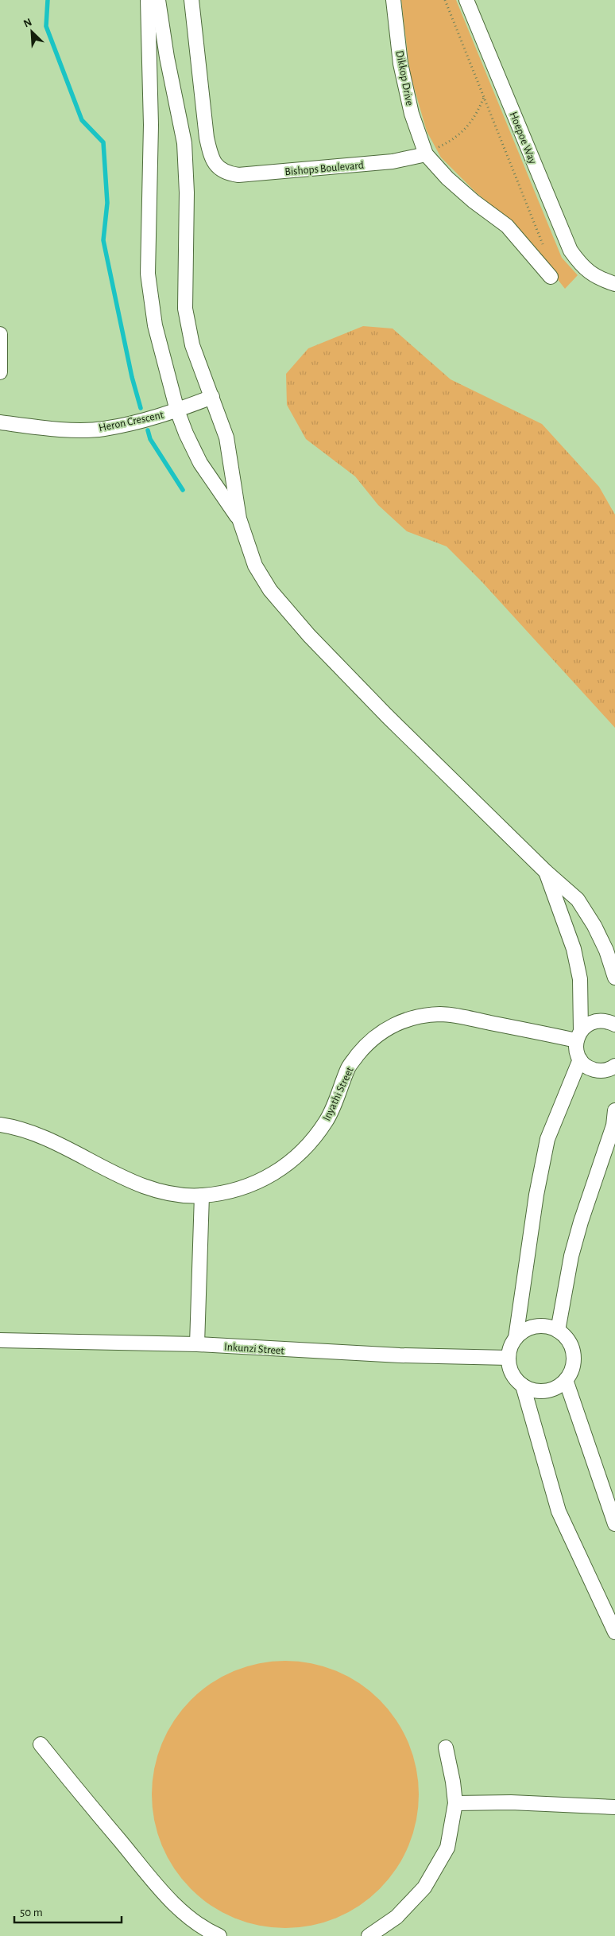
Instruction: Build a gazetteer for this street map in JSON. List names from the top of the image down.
{
  "streets": {
    "street": [
      "Dikkop Drive",
      "Hoepoe Way",
      "Bishops Boulevard",
      "Heron Crescent",
      "Inyathi Street",
      "Inkunzi Street"
    ]
  },
  "crossings": [
    ["Dikkop Drive", "Bishops Boulevard"]
  ],
  "scale_bar": "50 m",
  "north": "top left"
}
